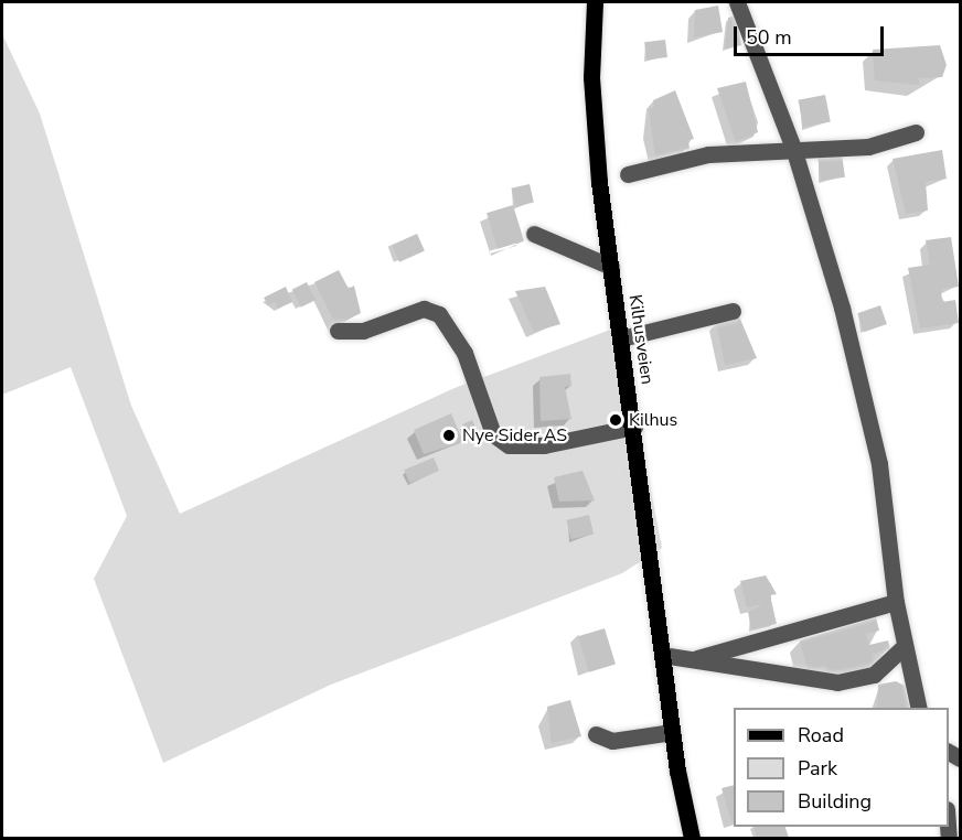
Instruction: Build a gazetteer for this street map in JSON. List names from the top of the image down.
{
  "streets": {
    "main road": ["Kilhusveien"]
  },
  "places": ["Kilhus", "Nye Sider AS"],
  "legend": ["Road", "Park", "Building"],
  "scale_bar": "50 m"
}
